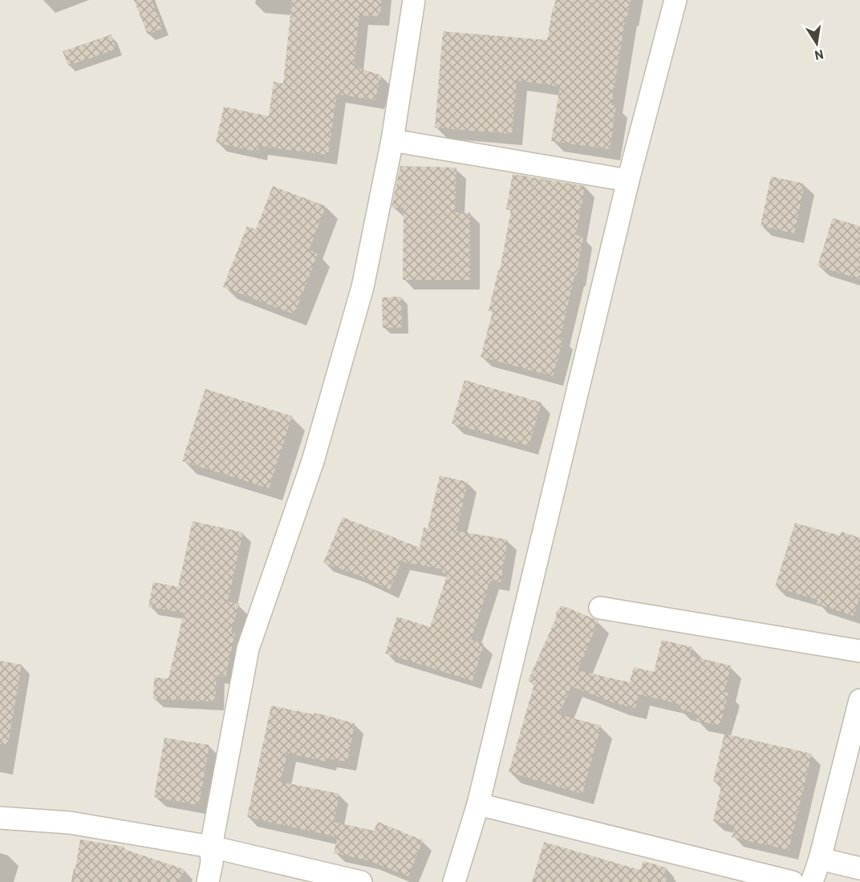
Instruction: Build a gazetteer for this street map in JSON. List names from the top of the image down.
{
  "north": "bottom"
}
